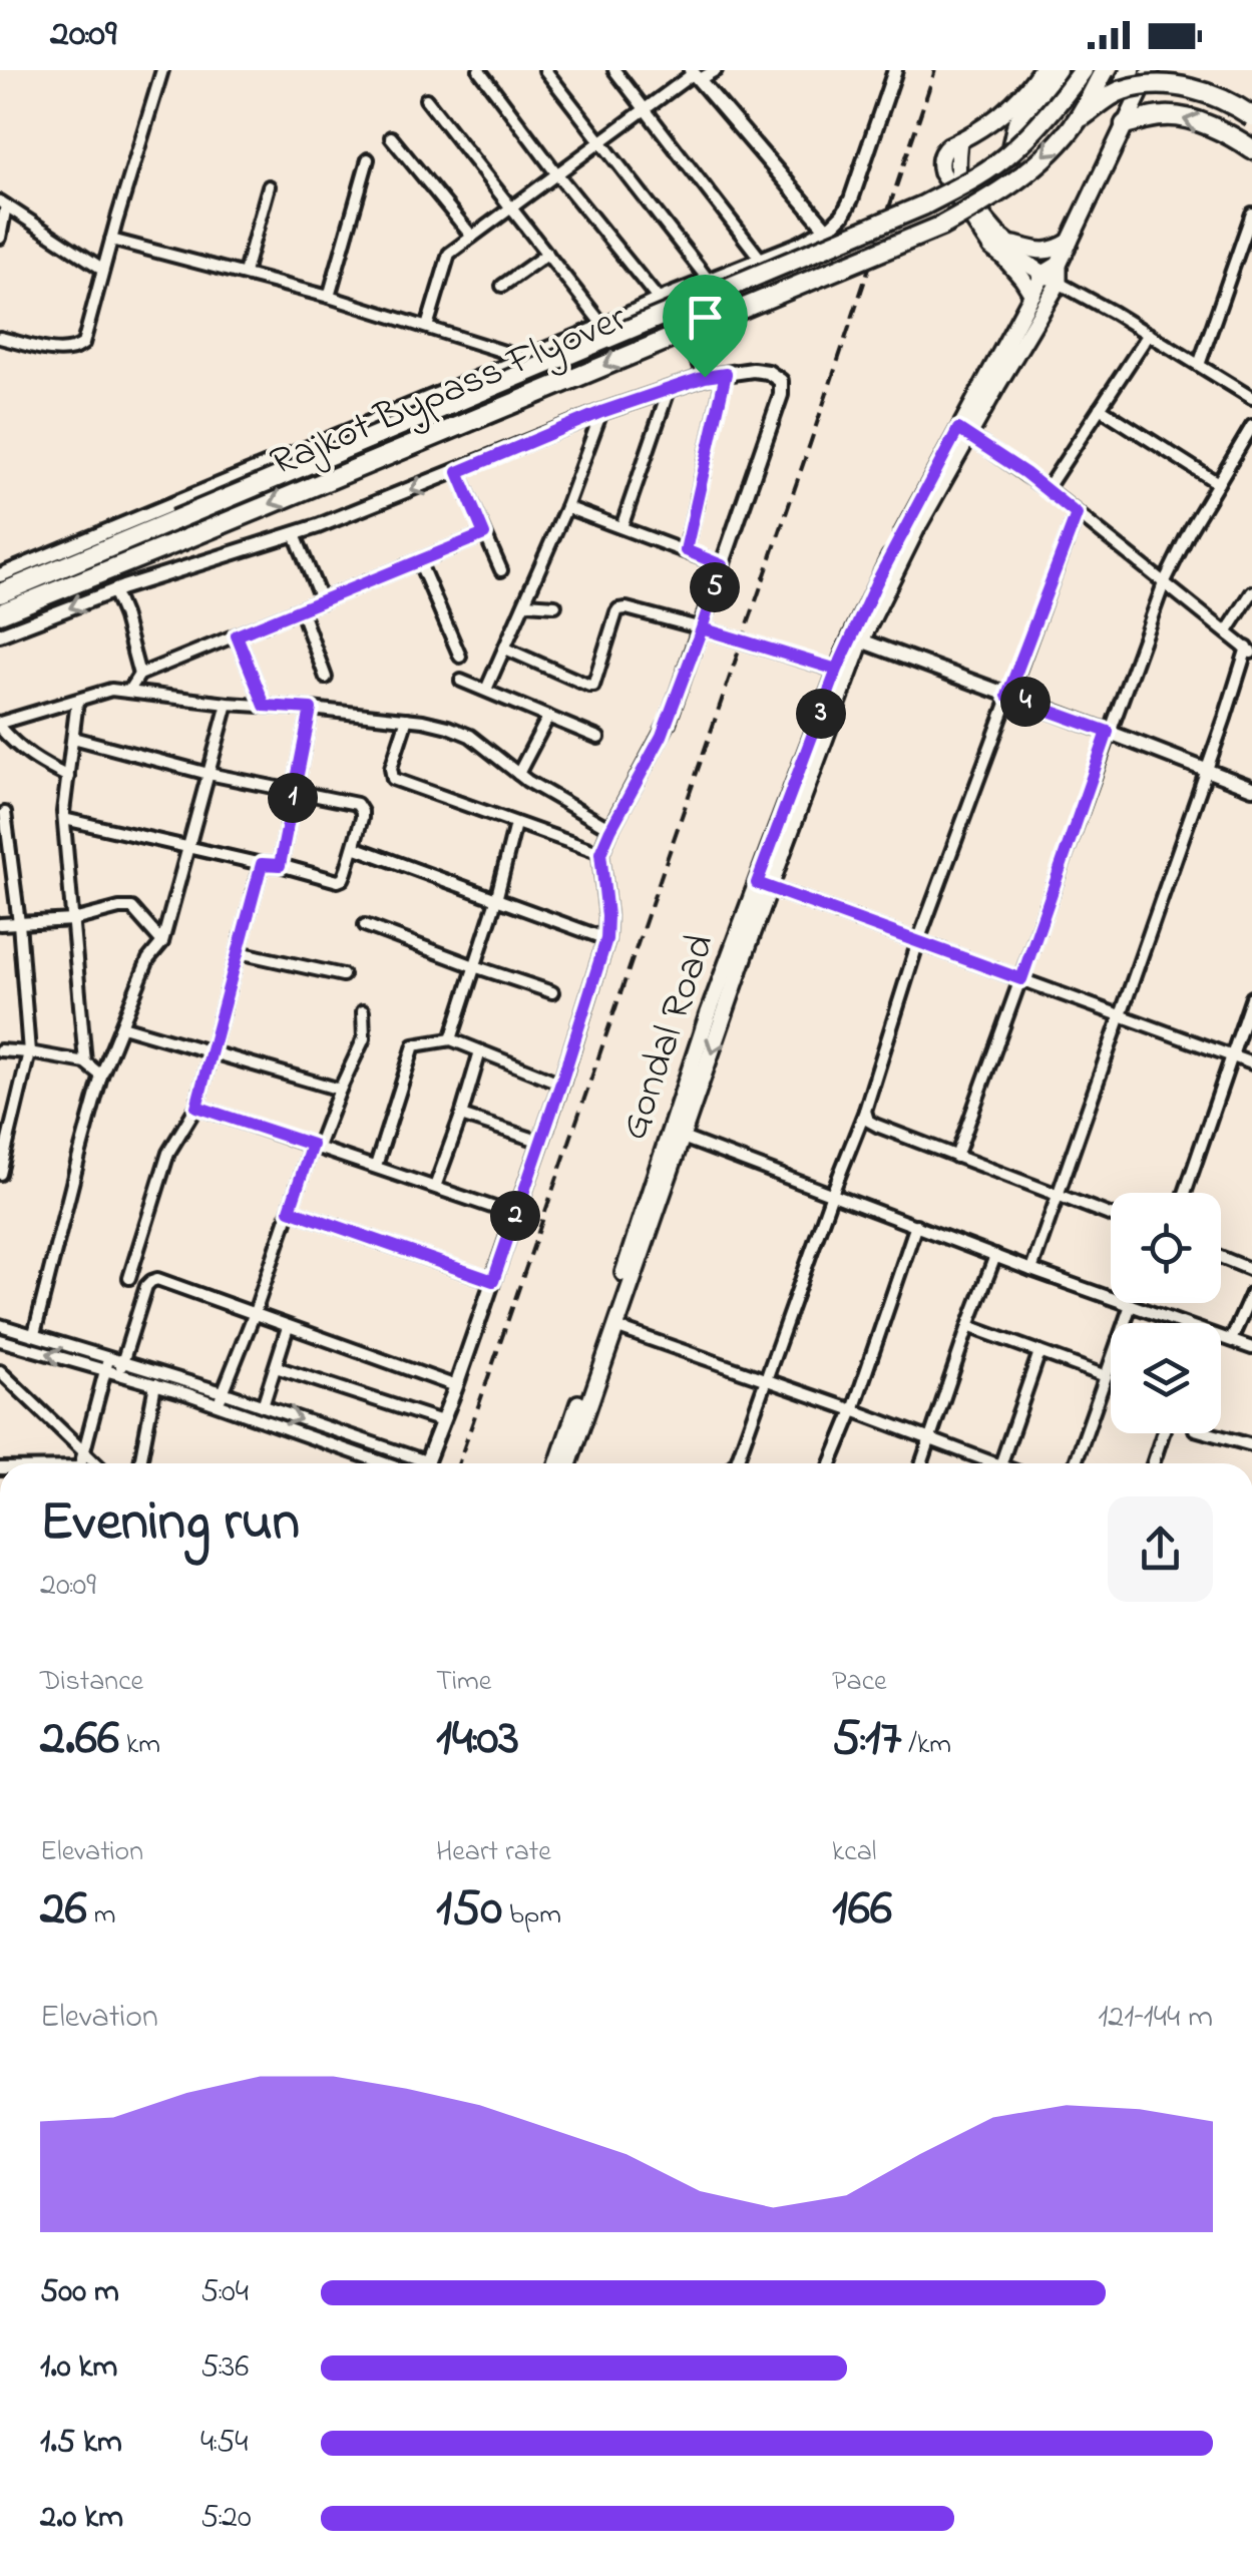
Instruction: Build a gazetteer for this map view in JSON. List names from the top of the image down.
{
  "streets": {
    "highway": ["Rajkot Bypass Flyover"],
    "main road": ["Gondal Road"]
  },
  "page": {
    "status": "20:09",
    "pins": [
      "5",
      "4",
      "3",
      "1",
      "2"
    ],
    "heading": ["Evening run", "20:09"],
    "stats": [
      ["Distance", "2.66 km"],
      ["Time", "14:03"],
      ["Pace", "5:17 /km"],
      ["Elevation", "26 m"],
      ["Heart rate", "150 bpm"],
      ["kcal", "166"]
    ],
    "chart": ["Elevation", "121–144 m"],
    "list": [
      {
        "name": "500 m",
        "note": "5:04"
      },
      {
        "name": "1.0 km",
        "note": "5:36"
      },
      {
        "name": "1.5 km",
        "note": "4:54"
      },
      {
        "name": "2.0 km",
        "note": "5:20"
      }
    ]
  }
}
